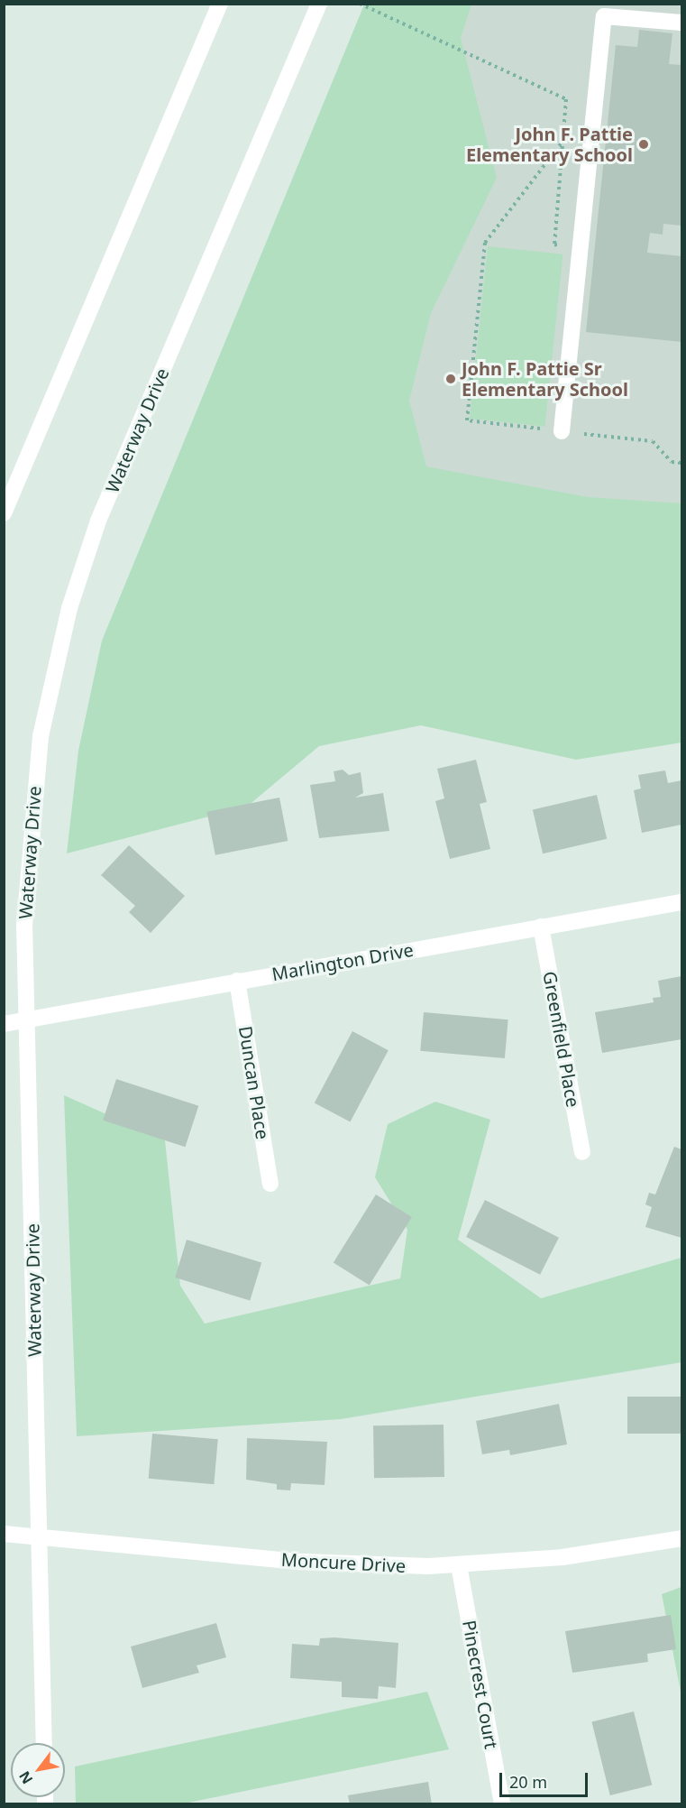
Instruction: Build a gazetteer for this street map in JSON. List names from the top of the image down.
{
  "streets": {
    "street": [
      "Waterway Drive",
      "Marlington Drive",
      "Greenfield Place",
      "Duncan Place",
      "Moncure Drive",
      "Pinecrest Court"
    ]
  },
  "crossings": [
    ["Waterway Drive", "Marlington Drive"],
    ["Waterway Drive", "Moncure Drive"],
    ["Marlington Drive", "Greenfield Place"],
    ["Marlington Drive", "Duncan Place"],
    ["Moncure Drive", "Pinecrest Court"]
  ],
  "places": ["John F. Pattie Elementary School", "John F. Pattie Sr Elementary School"],
  "scale_bar": "20 m",
  "north": "bottom left"
}
